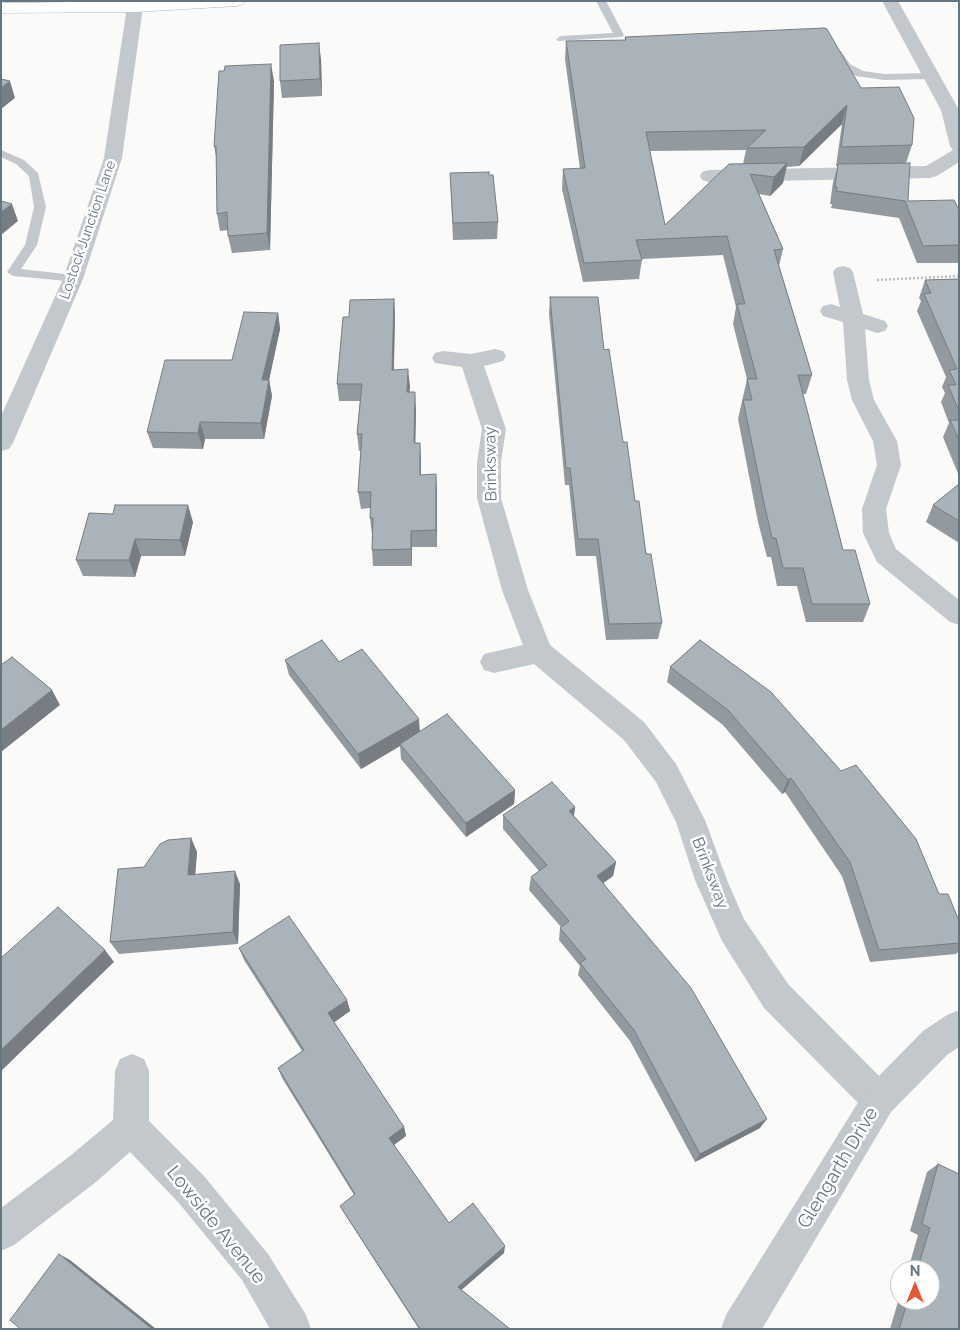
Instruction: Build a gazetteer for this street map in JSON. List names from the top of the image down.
{
  "streets": {
    "street": [
      "Lostock Junction Lane",
      "Brinksway",
      "Glengarth Drive",
      "Lowside Avenue"
    ]
  },
  "crossings": [
    ["Brinksway", "Glengarth Drive"]
  ],
  "north": "top"
}
